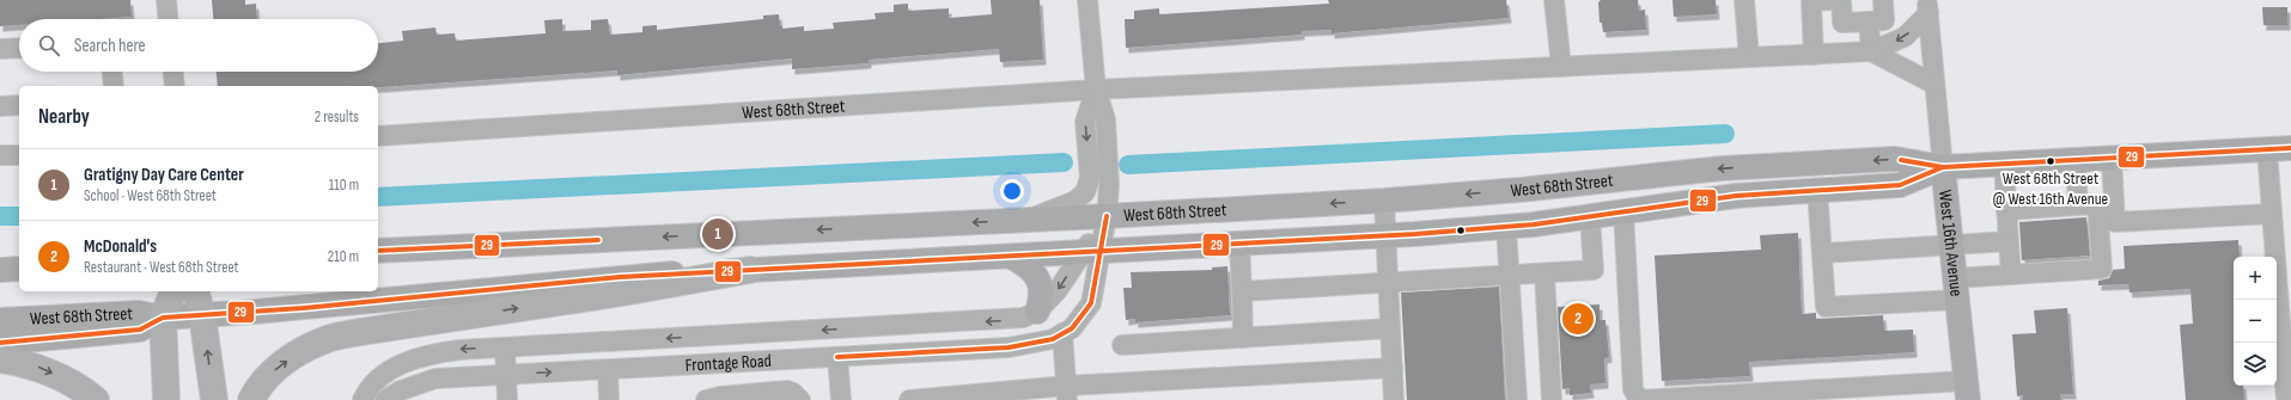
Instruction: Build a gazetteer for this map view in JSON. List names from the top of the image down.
{
  "streets": {
    "main road": ["West 68th Street", "West 16th Avenue"],
    "street": ["Frontage Road"]
  },
  "crossings": [
    ["West 68th Street", "West 16th Avenue"]
  ],
  "places": ["West 68th Street @ West 16th Avenue"],
  "lines": ["transit line 29"],
  "page": {
    "search": "Search here",
    "heading": ["Nearby", "2 results"],
    "list": [
      {
        "mark": "1",
        "name": "Gratigny Day Care Center",
        "note": "School · West 68th Street",
        "value": "110 m"
      },
      {
        "mark": "2",
        "name": "McDonald's",
        "note": "Restaurant · West 68th Street",
        "value": "210 m"
      }
    ],
    "pins": ["1", "2"],
    "map_buttons": ["+", "−"]
  }
}
